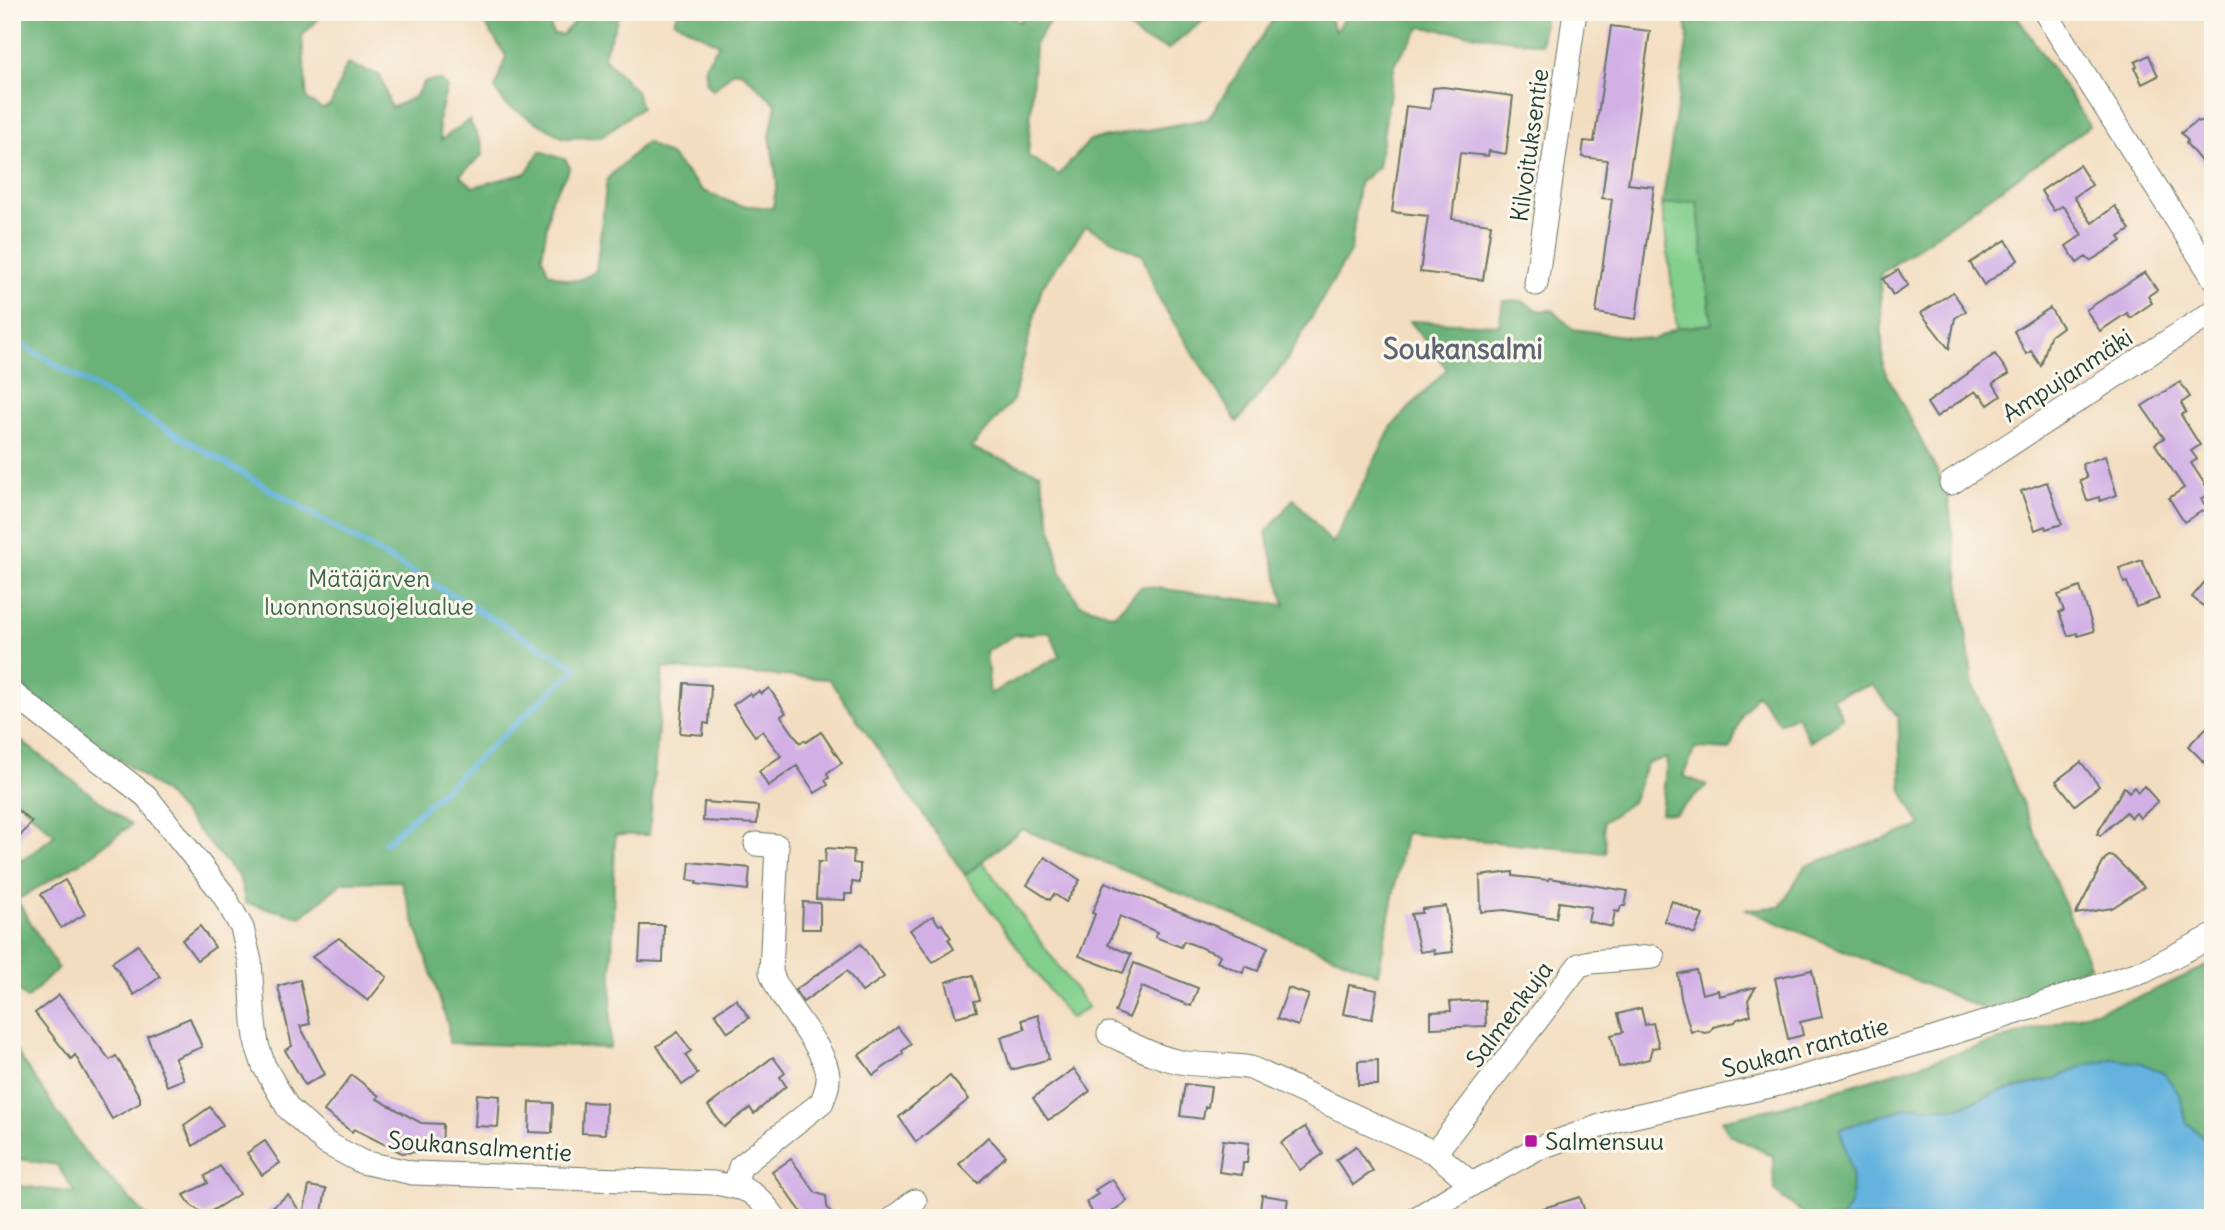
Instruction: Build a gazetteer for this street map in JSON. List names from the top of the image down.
{
  "streets": {
    "street": [
      "Kilvoituksentie",
      "Ampujanmäki",
      "Salmenkuja",
      "Soukan rantatie",
      "Soukansalmentie"
    ]
  },
  "districts": ["Soukansalmi"],
  "parks": ["Mätäjärven luonnonsuojelualue"],
  "places": {
    "transit": ["Salmensuu"]
  }
}
